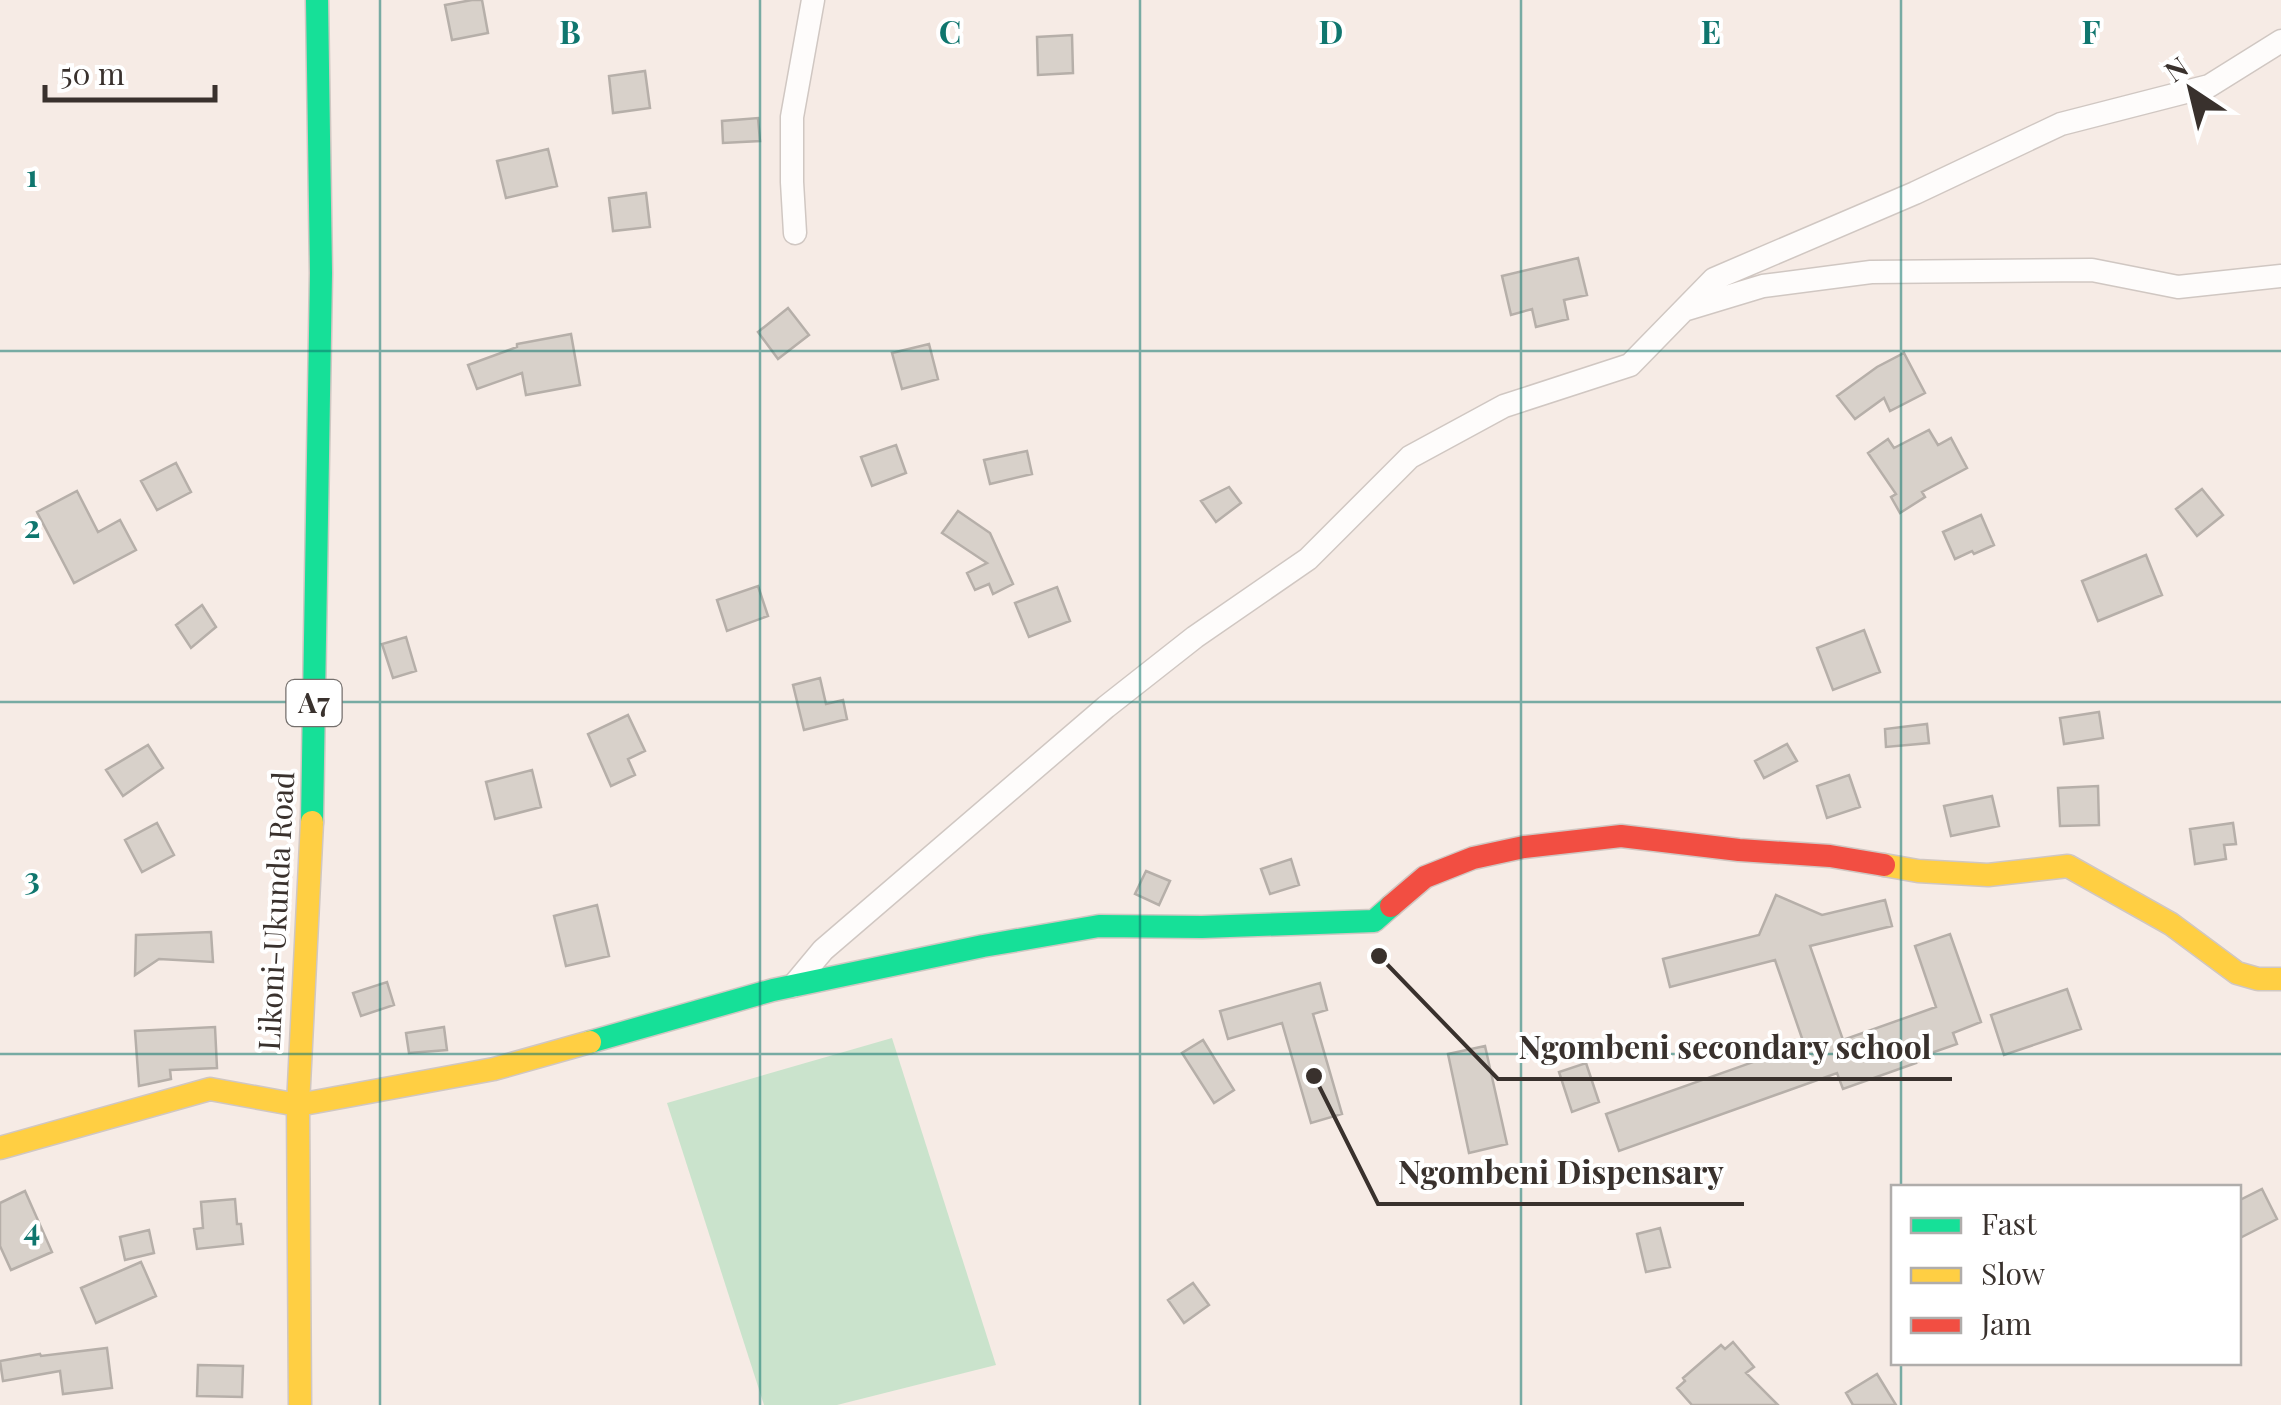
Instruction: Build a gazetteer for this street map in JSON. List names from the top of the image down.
{
  "streets": {
    "main road": ["A7", "Likoni-Ukunda Road"]
  },
  "places": ["Ngombeni secondary school", "Ngombeni Dispensary"],
  "legend": ["Fast", "Slow", "Jam"],
  "scale_bar": "50 m",
  "north": "top left",
  "grid": {
    "columns": [
      "B",
      "C",
      "D",
      "E",
      "F"
    ],
    "rows": [
      "1",
      "2",
      "3",
      "4"
    ]
  }
}
